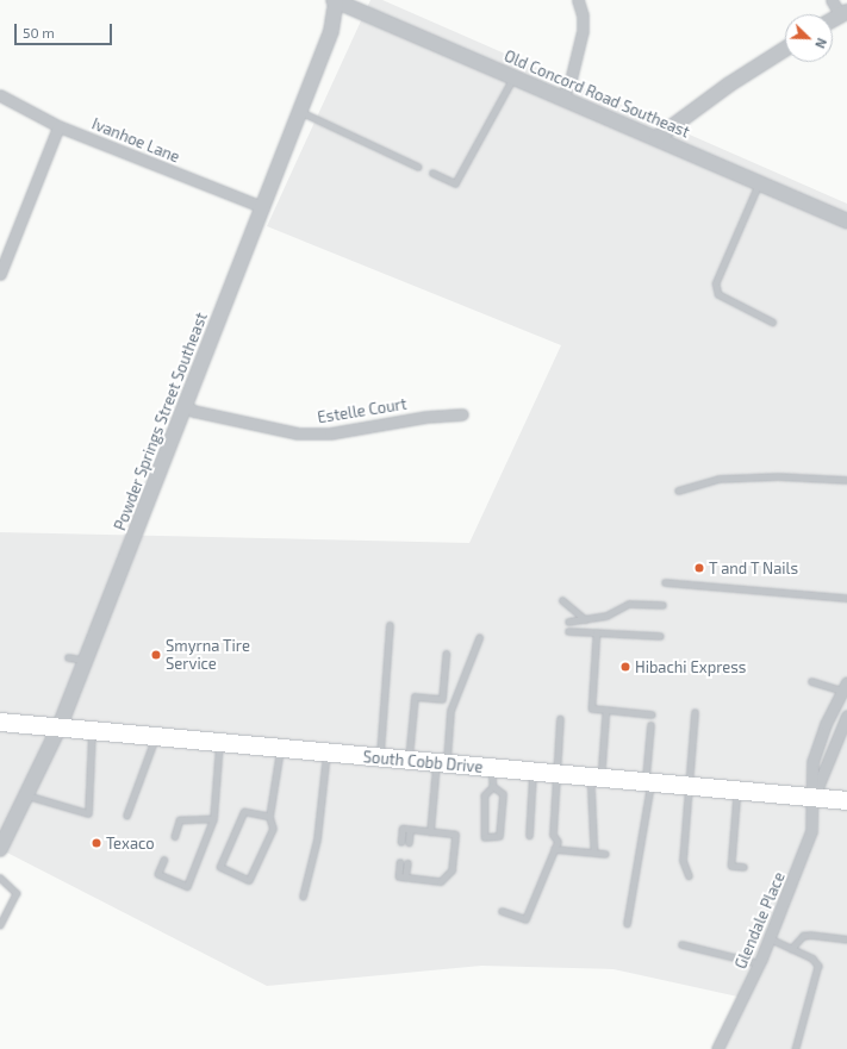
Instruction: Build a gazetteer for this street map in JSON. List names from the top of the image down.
{
  "streets": {
    "main road": ["South Cobb Drive"],
    "street": [
      "Old Concord Road Southeast",
      "Ivanhoe Lane",
      "Estelle Court",
      "Powder Springs Street Southeast",
      "Glendale Place"
    ]
  },
  "crossings": [
    ["Old Concord Road Southeast", "Powder Springs Street Southeast"],
    ["Ivanhoe Lane", "Powder Springs Street Southeast"],
    ["Estelle Court", "Powder Springs Street Southeast"],
    ["Powder Springs Street Southeast", "South Cobb Drive"],
    ["South Cobb Drive", "Glendale Place"]
  ],
  "places": [
    "T and T Nails",
    "Smyrna Tire Service",
    "Hibachi Express",
    "Texaco"
  ],
  "scale_bar": "50 m",
  "north": "bottom right"
}
